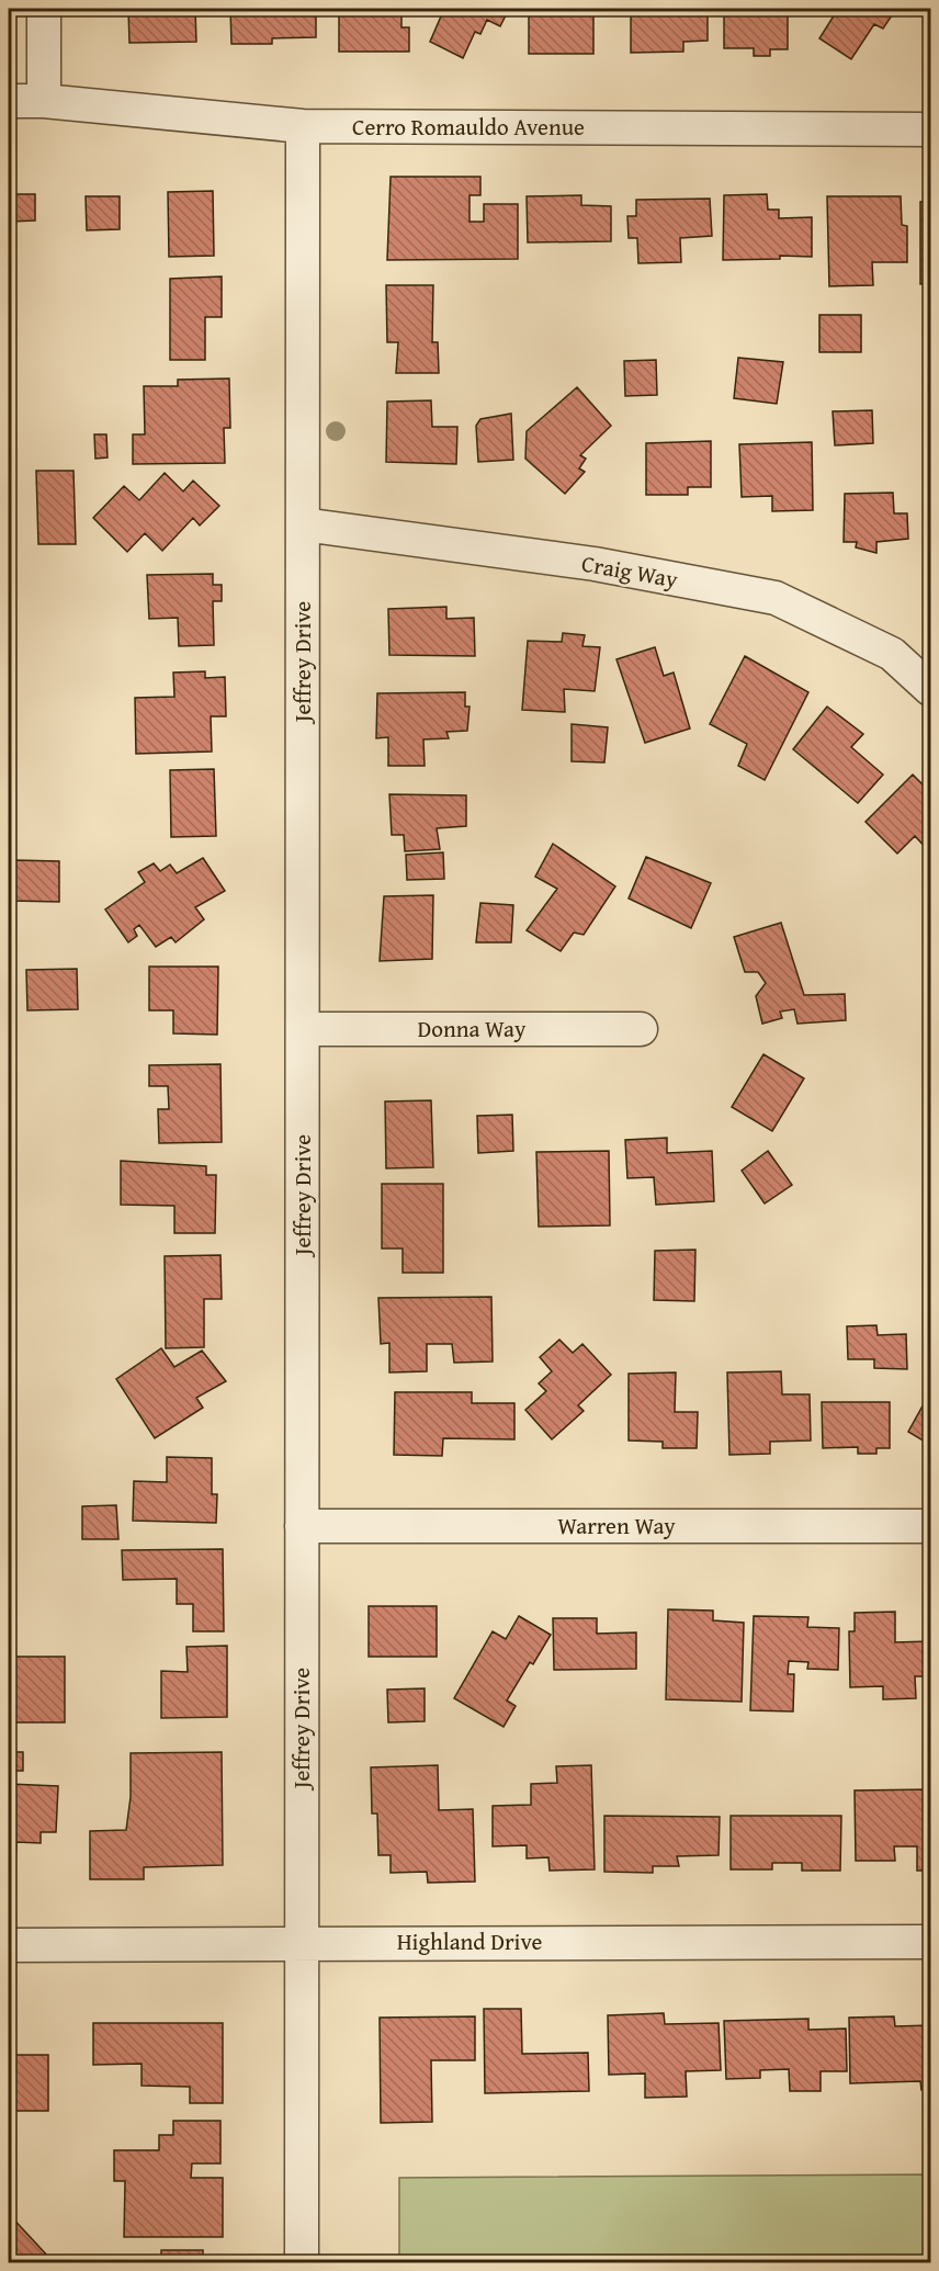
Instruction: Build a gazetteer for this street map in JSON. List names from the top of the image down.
{
  "streets": {
    "street": [
      "Cerro Romauldo Avenue",
      "Craig Way",
      "Jeffrey Drive",
      "Donna Way",
      "Warren Way",
      "Highland Drive"
    ]
  },
  "crossings": [
    ["Cerro Romauldo Avenue", "Jeffrey Drive"],
    ["Craig Way", "Jeffrey Drive"],
    ["Jeffrey Drive", "Donna Way"],
    ["Jeffrey Drive", "Warren Way"],
    ["Jeffrey Drive", "Highland Drive"]
  ]
}
